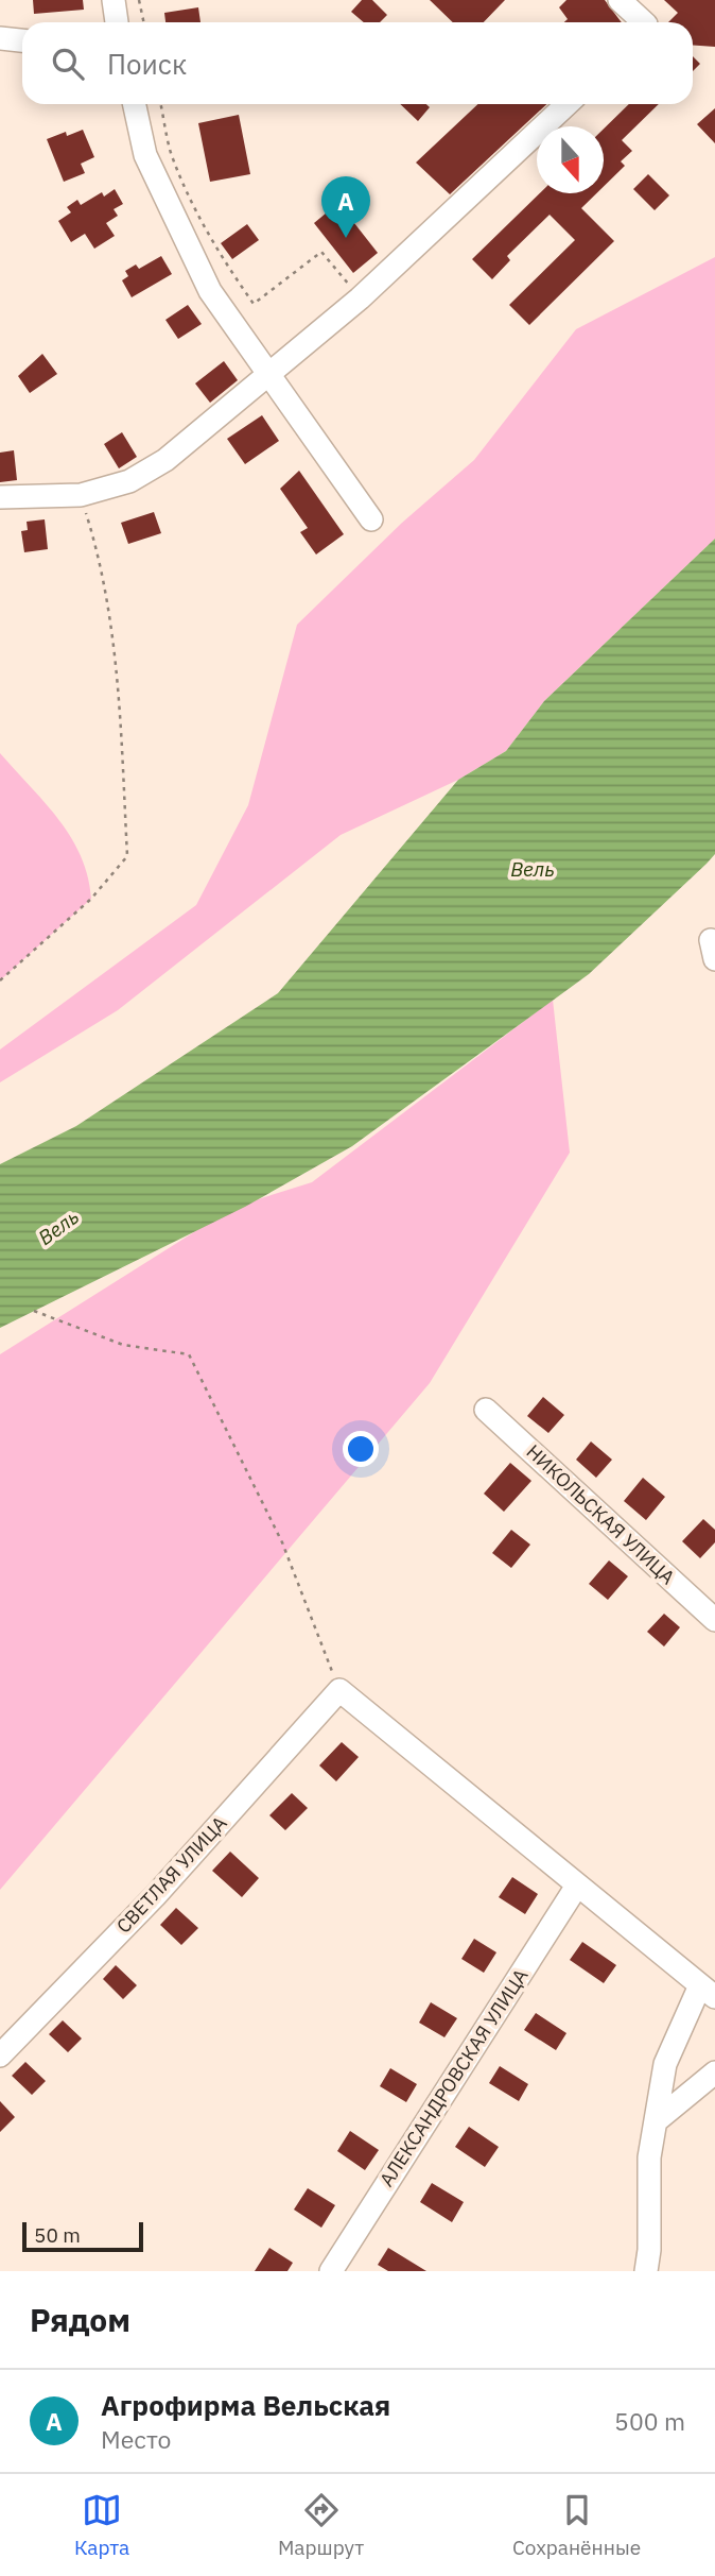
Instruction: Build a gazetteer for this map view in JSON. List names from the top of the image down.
{
  "streets": {
    "street": ["НИКОЛЬСКАЯ УЛИЦА", "СВЕТЛАЯ УЛИЦА", "АЛЕКСАНДРОВСКАЯ УЛИЦА"]
  },
  "water": ["Вель"],
  "scale_bar": "50 m",
  "north": "bottom",
  "page": {
    "search": "Поиск",
    "pins": "A",
    "scale": "50 m",
    "heading": "Рядом",
    "list": [
      {
        "mark": "A",
        "name": "Агрофирма Вельская",
        "note": "Место",
        "value": "500 m"
      }
    ],
    "nav": ["Карта", "Маршрут", "Сохранённые"]
  }
}
